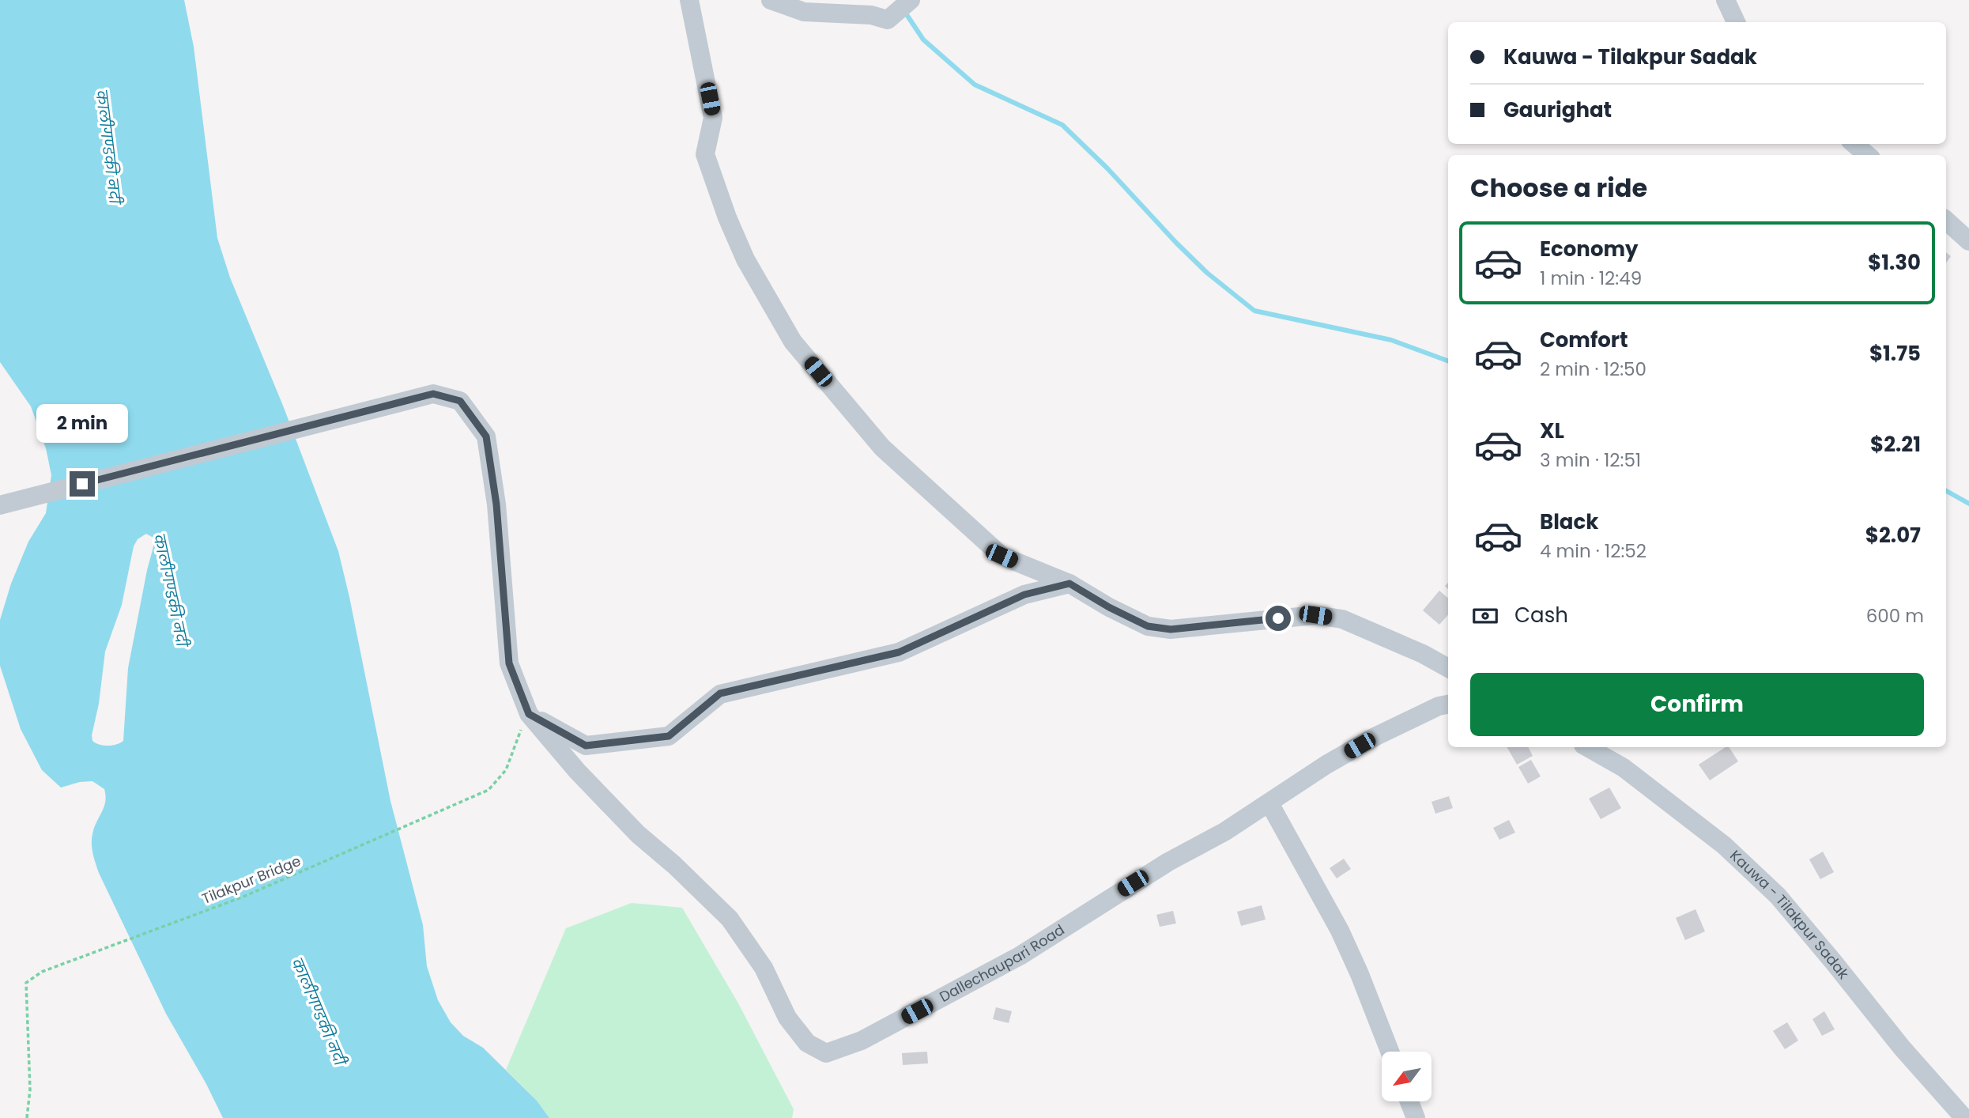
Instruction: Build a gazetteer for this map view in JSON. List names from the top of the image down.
{
  "streets": {
    "street": ["Kauwa - Tilakpur Sadak", "Dallechaupari Road"],
    "path": ["Tilakpur Bridge"]
  },
  "crossings": [
    ["Tilakpur Bridge", "Dallechaupari Road"]
  ],
  "water": ["कालीगण्डकी नदी"],
  "north": "bottom left",
  "page": {
    "banner": ["Kauwa - Tilakpur Sadak", "Gaurighat"],
    "heading": "Choose a ride",
    "list": [
      {
        "name": "Economy",
        "note": "1 min · 12:49",
        "value": "$1.30"
      },
      {
        "name": "Comfort",
        "note": "2 min · 12:50",
        "value": "$1.75"
      },
      {
        "name": "XL",
        "note": "3 min · 12:51",
        "value": "$2.21"
      },
      {
        "name": "Black",
        "note": "4 min · 12:52",
        "value": "$2.07"
      }
    ],
    "bubble": "2 min",
    "pay": ["Cash", "600 m"],
    "buttons": "Confirm"
  }
}
